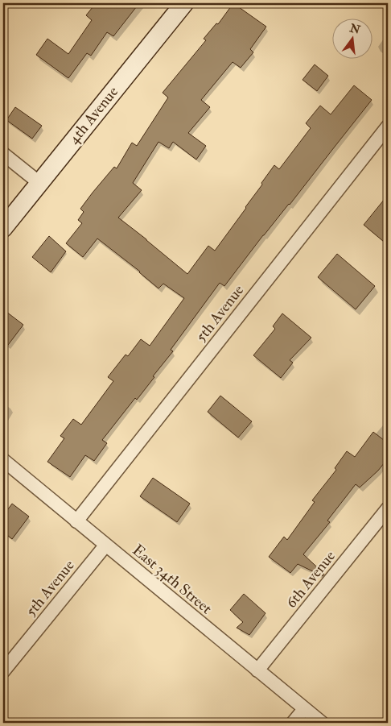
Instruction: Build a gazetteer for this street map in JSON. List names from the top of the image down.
{
  "streets": {
    "main road": ["4th Avenue"],
    "street": ["5th Avenue", "East 34th Street", "6th Avenue"]
  },
  "crossings": [
    ["5th Avenue", "East 34th Street"],
    ["East 34th Street", "6th Avenue"]
  ],
  "north": "top"
}
